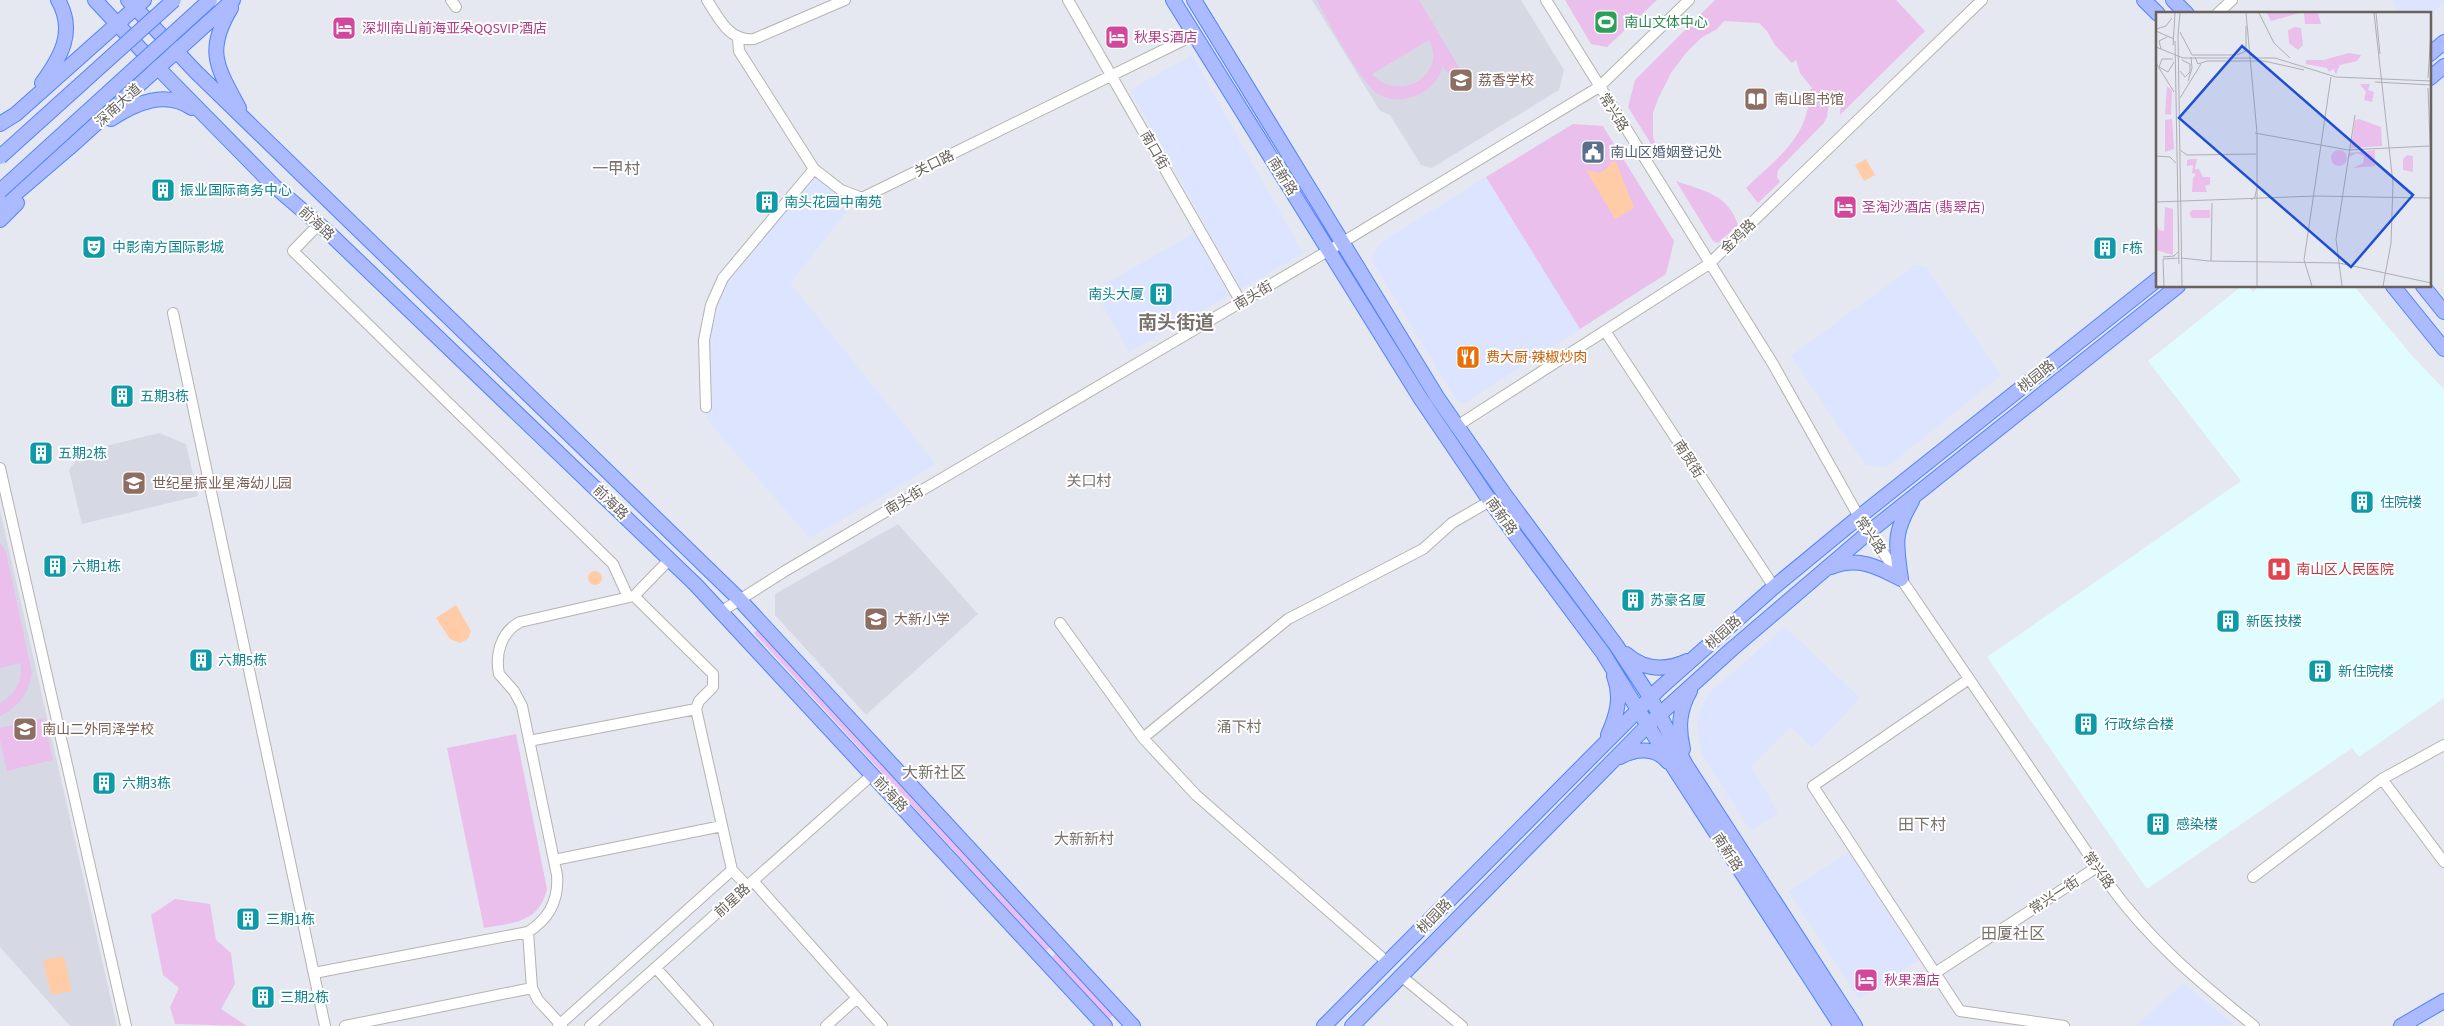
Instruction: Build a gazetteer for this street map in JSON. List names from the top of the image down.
{
  "streets": {
    "main road": [
      "深南大道",
      "南新路",
      "前海路",
      "桃园路"
    ],
    "street": [
      "常兴路",
      "南口街",
      "关口路",
      "金鸡路",
      "南头街",
      "南贸街",
      "常兴一街",
      "前星路"
    ]
  },
  "crossings": [
    ["深南大道", "前海路"],
    ["常兴路", "金鸡路"],
    ["常兴路", "南头街"],
    ["常兴路", "桃园路"],
    ["常兴路", "常兴一街"],
    ["南口街", "关口路"],
    ["南口街", "南头街"],
    ["关口路", "南新路"],
    ["南新路", "金鸡路"],
    ["南新路", "南头街"],
    ["南新路", "桃园路"],
    ["前海路", "南头街"],
    ["前海路", "前星路"],
    ["金鸡路", "南贸街"],
    ["桃园路", "南贸街"]
  ],
  "districts": [
    "一甲村",
    "南头街道",
    "关口村",
    "涌下村",
    "大新社区",
    "田下村",
    "大新新村",
    "田厦社区"
  ],
  "places": {
    "sports": ["南山文体中心"],
    "hotel": [
      "深圳南山前海亚朵QQSVIP酒店",
      "秋果S酒店",
      "圣淘沙酒店 (翡翠店)",
      "秋果酒店"
    ],
    "school or university": [
      "荔香学校",
      "世纪星振业星海幼儿园",
      "大新小学",
      "南山二外同泽学校"
    ],
    "library": ["南山图书馆"],
    "public building": ["南山区婚姻登记处"],
    "building": [
      "振业国际商务中心",
      "南头花园中南苑",
      "F栋",
      "南头大厦",
      "五期3栋",
      "五期2栋",
      "住院楼",
      "六期1栋",
      "苏豪名厦",
      "新医技楼",
      "六期5栋",
      "新住院楼",
      "行政综合楼",
      "六期3栋",
      "感染楼",
      "三期1栋",
      "三期2栋"
    ],
    "theatre": ["中影南方国际影城"],
    "restaurant": ["费大厨·辣椒炒肉"],
    "hospital": ["南山区人民医院"]
  }
}
